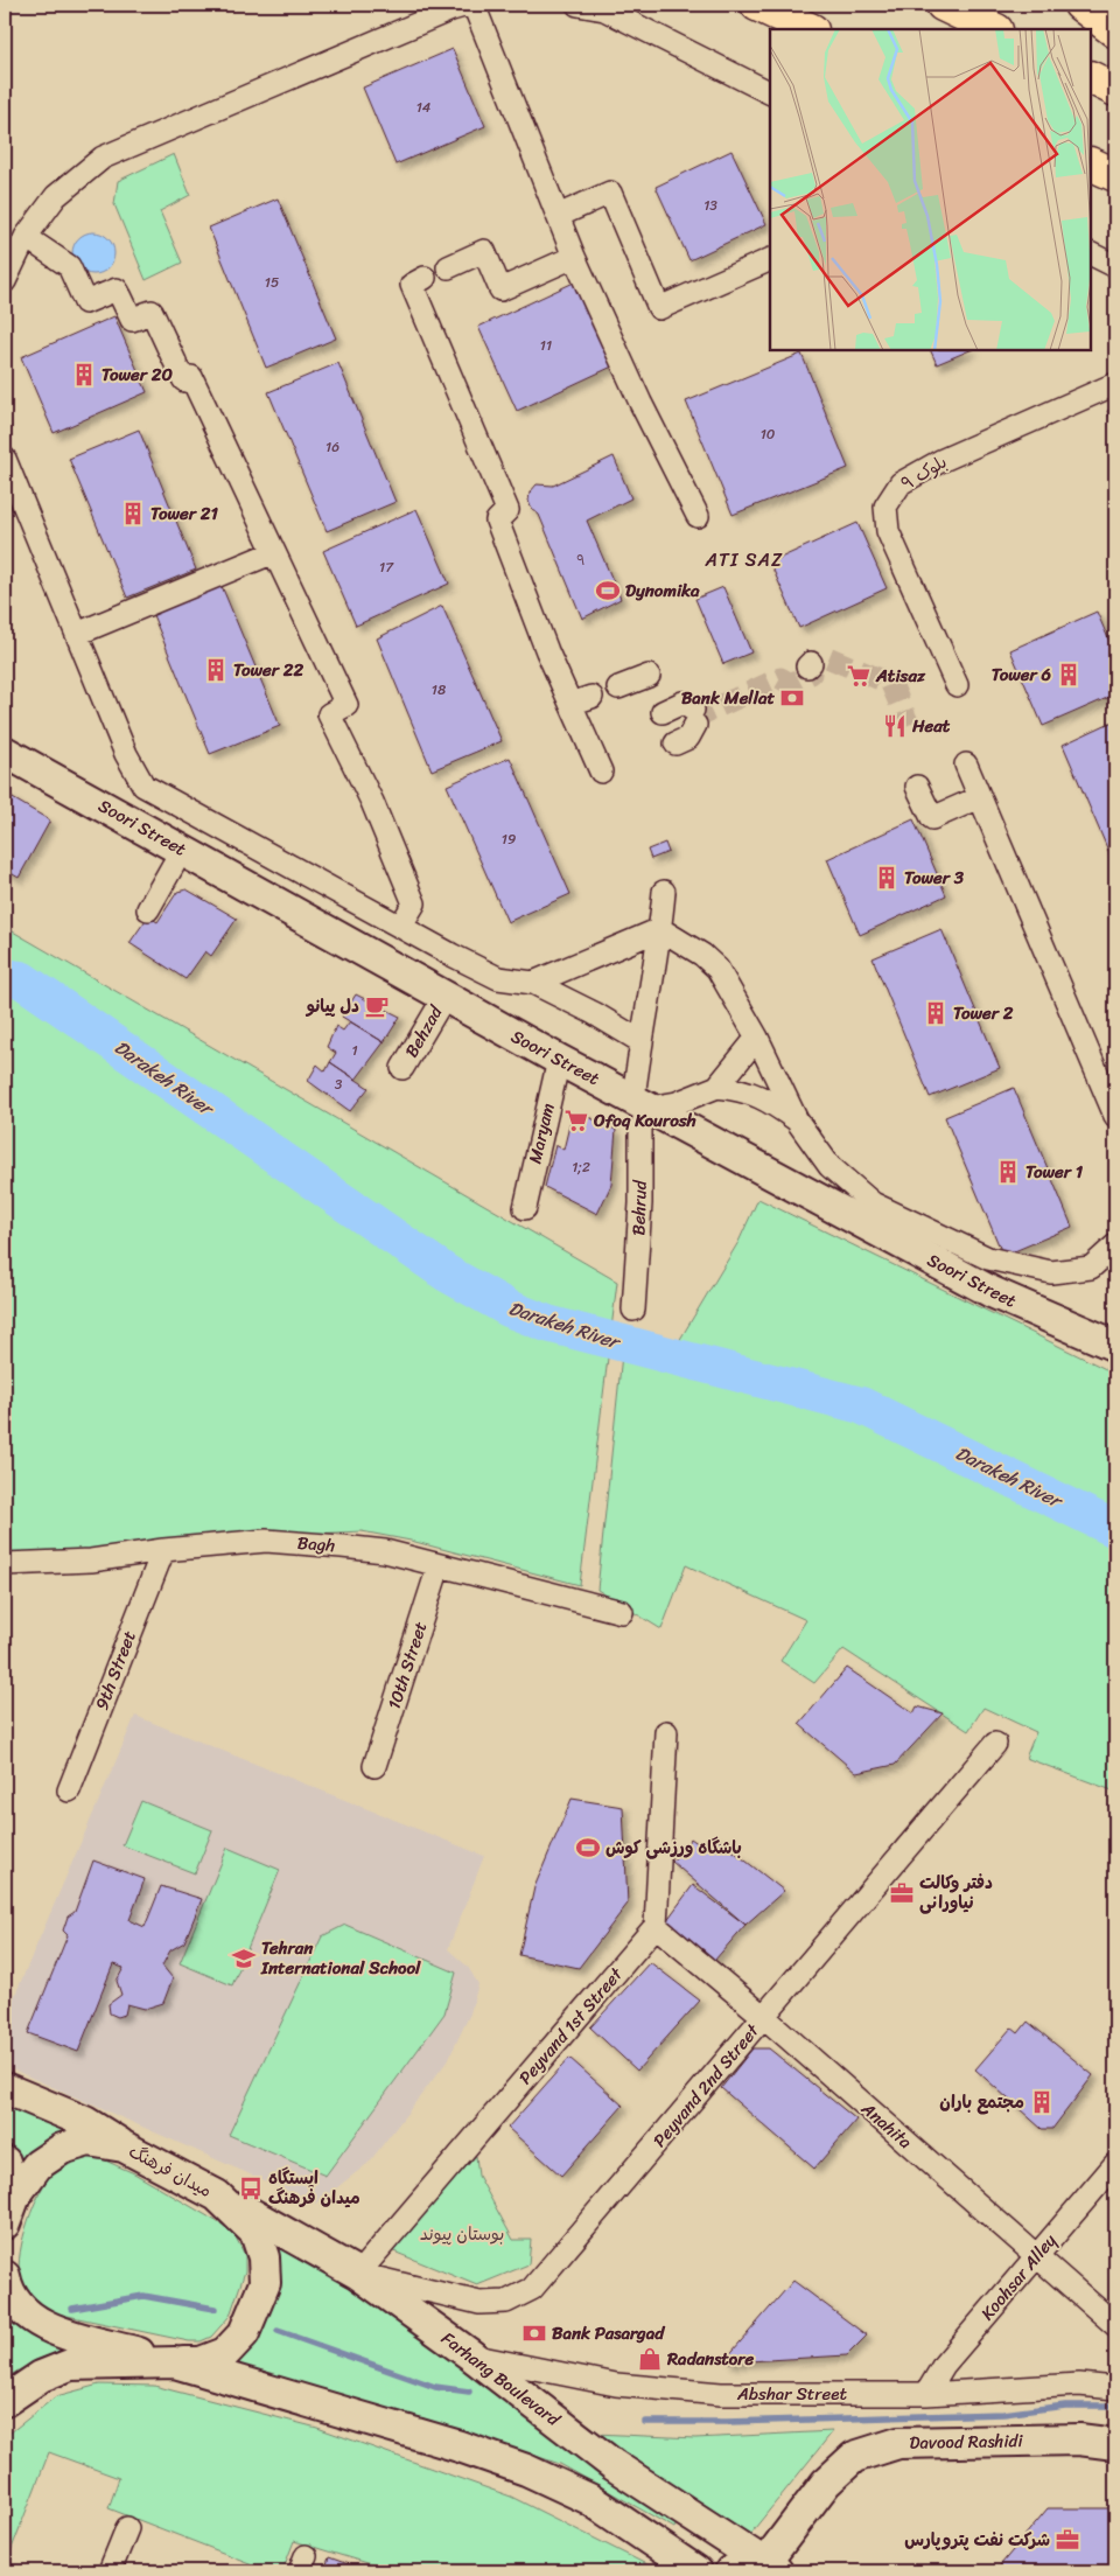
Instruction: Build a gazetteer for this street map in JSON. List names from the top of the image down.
{
  "streets": {
    "main road": [
      "Soori Street",
      "میدان فرهنگ",
      "Farhang Boulevard",
      "Davood Rashidi"
    ],
    "street": [
      "بلوک ۹",
      "Behzad",
      "Maryam",
      "Behrud",
      "Bagh",
      "10th Street",
      "9th Street",
      "Peyvand 1st Street",
      "Peyvand 2nd Street",
      "Anahita",
      "Koohsar Alley",
      "Abshar Street"
    ]
  },
  "crossings": [
    ["Soori Street", "Behzad"],
    ["Soori Street", "Maryam"],
    ["Soori Street", "Behrud"],
    ["Bagh", "10th Street"],
    ["Bagh", "9th Street"],
    ["Peyvand 1st Street", "Peyvand 2nd Street"],
    ["Peyvand 1st Street", "Anahita"],
    ["Peyvand 1st Street", "Farhang Boulevard"],
    ["Peyvand 2nd Street", "Anahita"],
    ["Peyvand 2nd Street", "Farhang Boulevard"],
    ["Anahita", "Koohsar Alley"],
    ["میدان فرهنگ", "Farhang Boulevard"],
    ["Koohsar Alley", "Abshar Street"],
    ["Farhang Boulevard", "Abshar Street"],
    ["Farhang Boulevard", "Davood Rashidi"]
  ],
  "districts": ["ATI SAZ"],
  "water": ["Darakeh River"],
  "parks": ["بوستان پیوند"],
  "places": {
    "building": [
      "Tower 20",
      "Tower 21",
      "Tower 22",
      "Tower 6",
      "Tower 3",
      "Tower 2",
      "Tower 1",
      "مجتمع باران"
    ],
    "sports": ["Dynomika", "باشگاه ورزشی کوش"],
    "supermarket": ["Atisaz", "Ofoq Kourosh"],
    "bank": ["Bank Mellat", "Bank Pasargad"],
    "restaurant": ["Heat"],
    "cafe": ["دل پیانو"],
    "office": ["دفتر وکالت نیاورانی", "شرکت نفت پتروپارس"],
    "school or university": ["Tehran International School"],
    "bus stop": ["ایستگاه میدان فرهنگ"],
    "shop": ["Radanstore"]
  },
  "house_numbers": [
    "14",
    "13",
    "15",
    "11",
    "10",
    "16",
    "۹",
    "17",
    "18",
    "19",
    "1",
    "3",
    "1;2"
  ]
}
